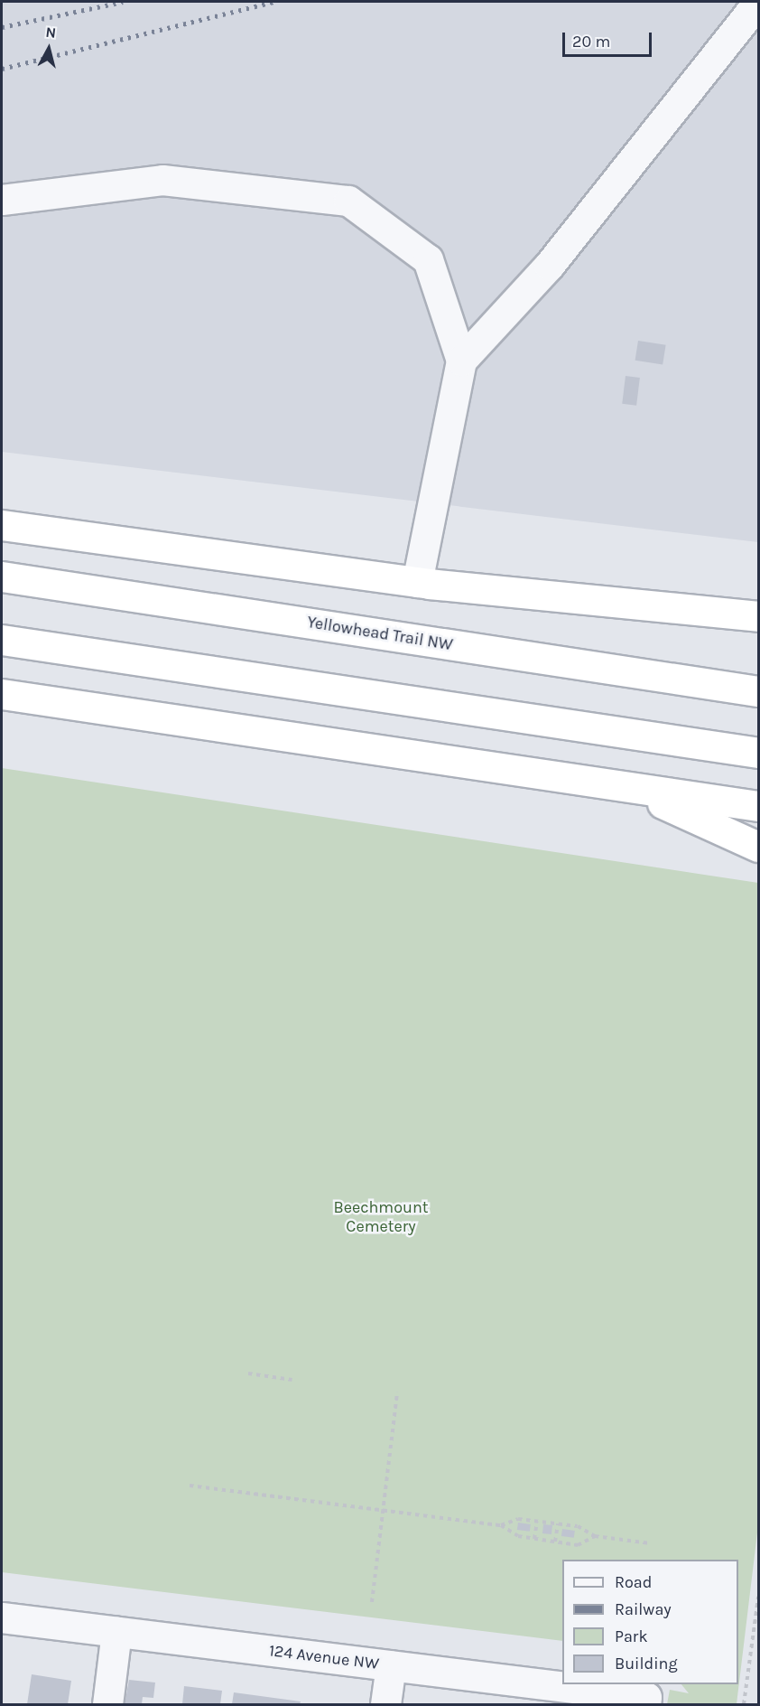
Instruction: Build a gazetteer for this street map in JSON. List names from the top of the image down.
{
  "streets": {
    "highway": ["Yellowhead Trail NW"],
    "street": ["124 Avenue NW"]
  },
  "parks": ["Beechmount Cemetery"],
  "legend": [
    "Road",
    "Railway",
    "Park",
    "Building"
  ],
  "scale_bar": "20 m",
  "north": "top"
}
